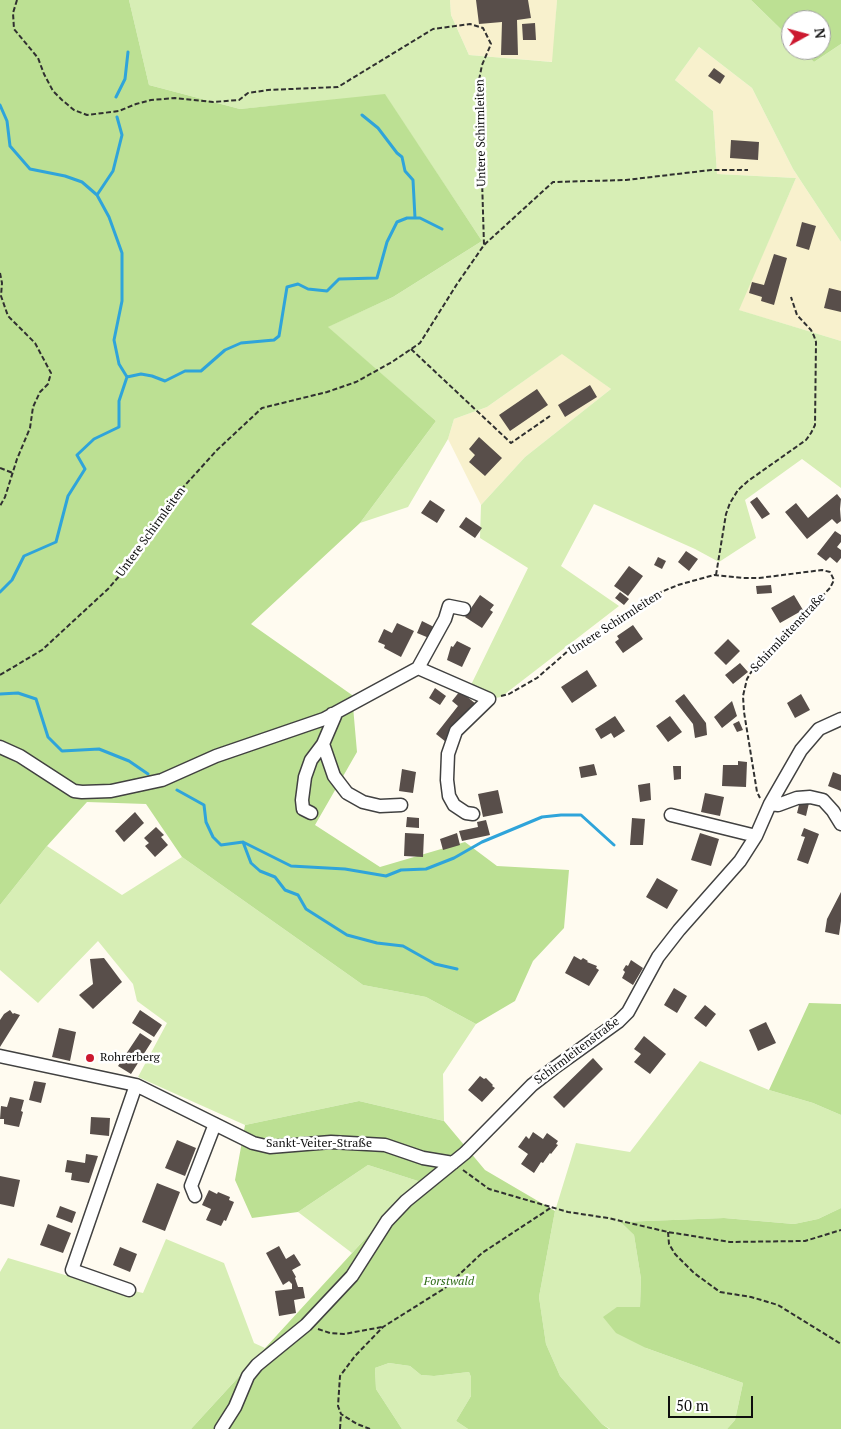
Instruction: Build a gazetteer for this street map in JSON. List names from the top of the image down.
{
  "streets": {
    "street": ["Schirmleitenstraße", "Sankt-Veiter-Straße"],
    "path": ["Untere Schirmleiten"]
  },
  "crossings": [
    ["Untere Schirmleiten", "Schirmleitenstraße"],
    ["Schirmleitenstraße", "Sankt-Veiter-Straße"]
  ],
  "parks": ["Forstwald"],
  "places": ["Rohrerberg"],
  "scale_bar": "50 m",
  "north": "right"
}
